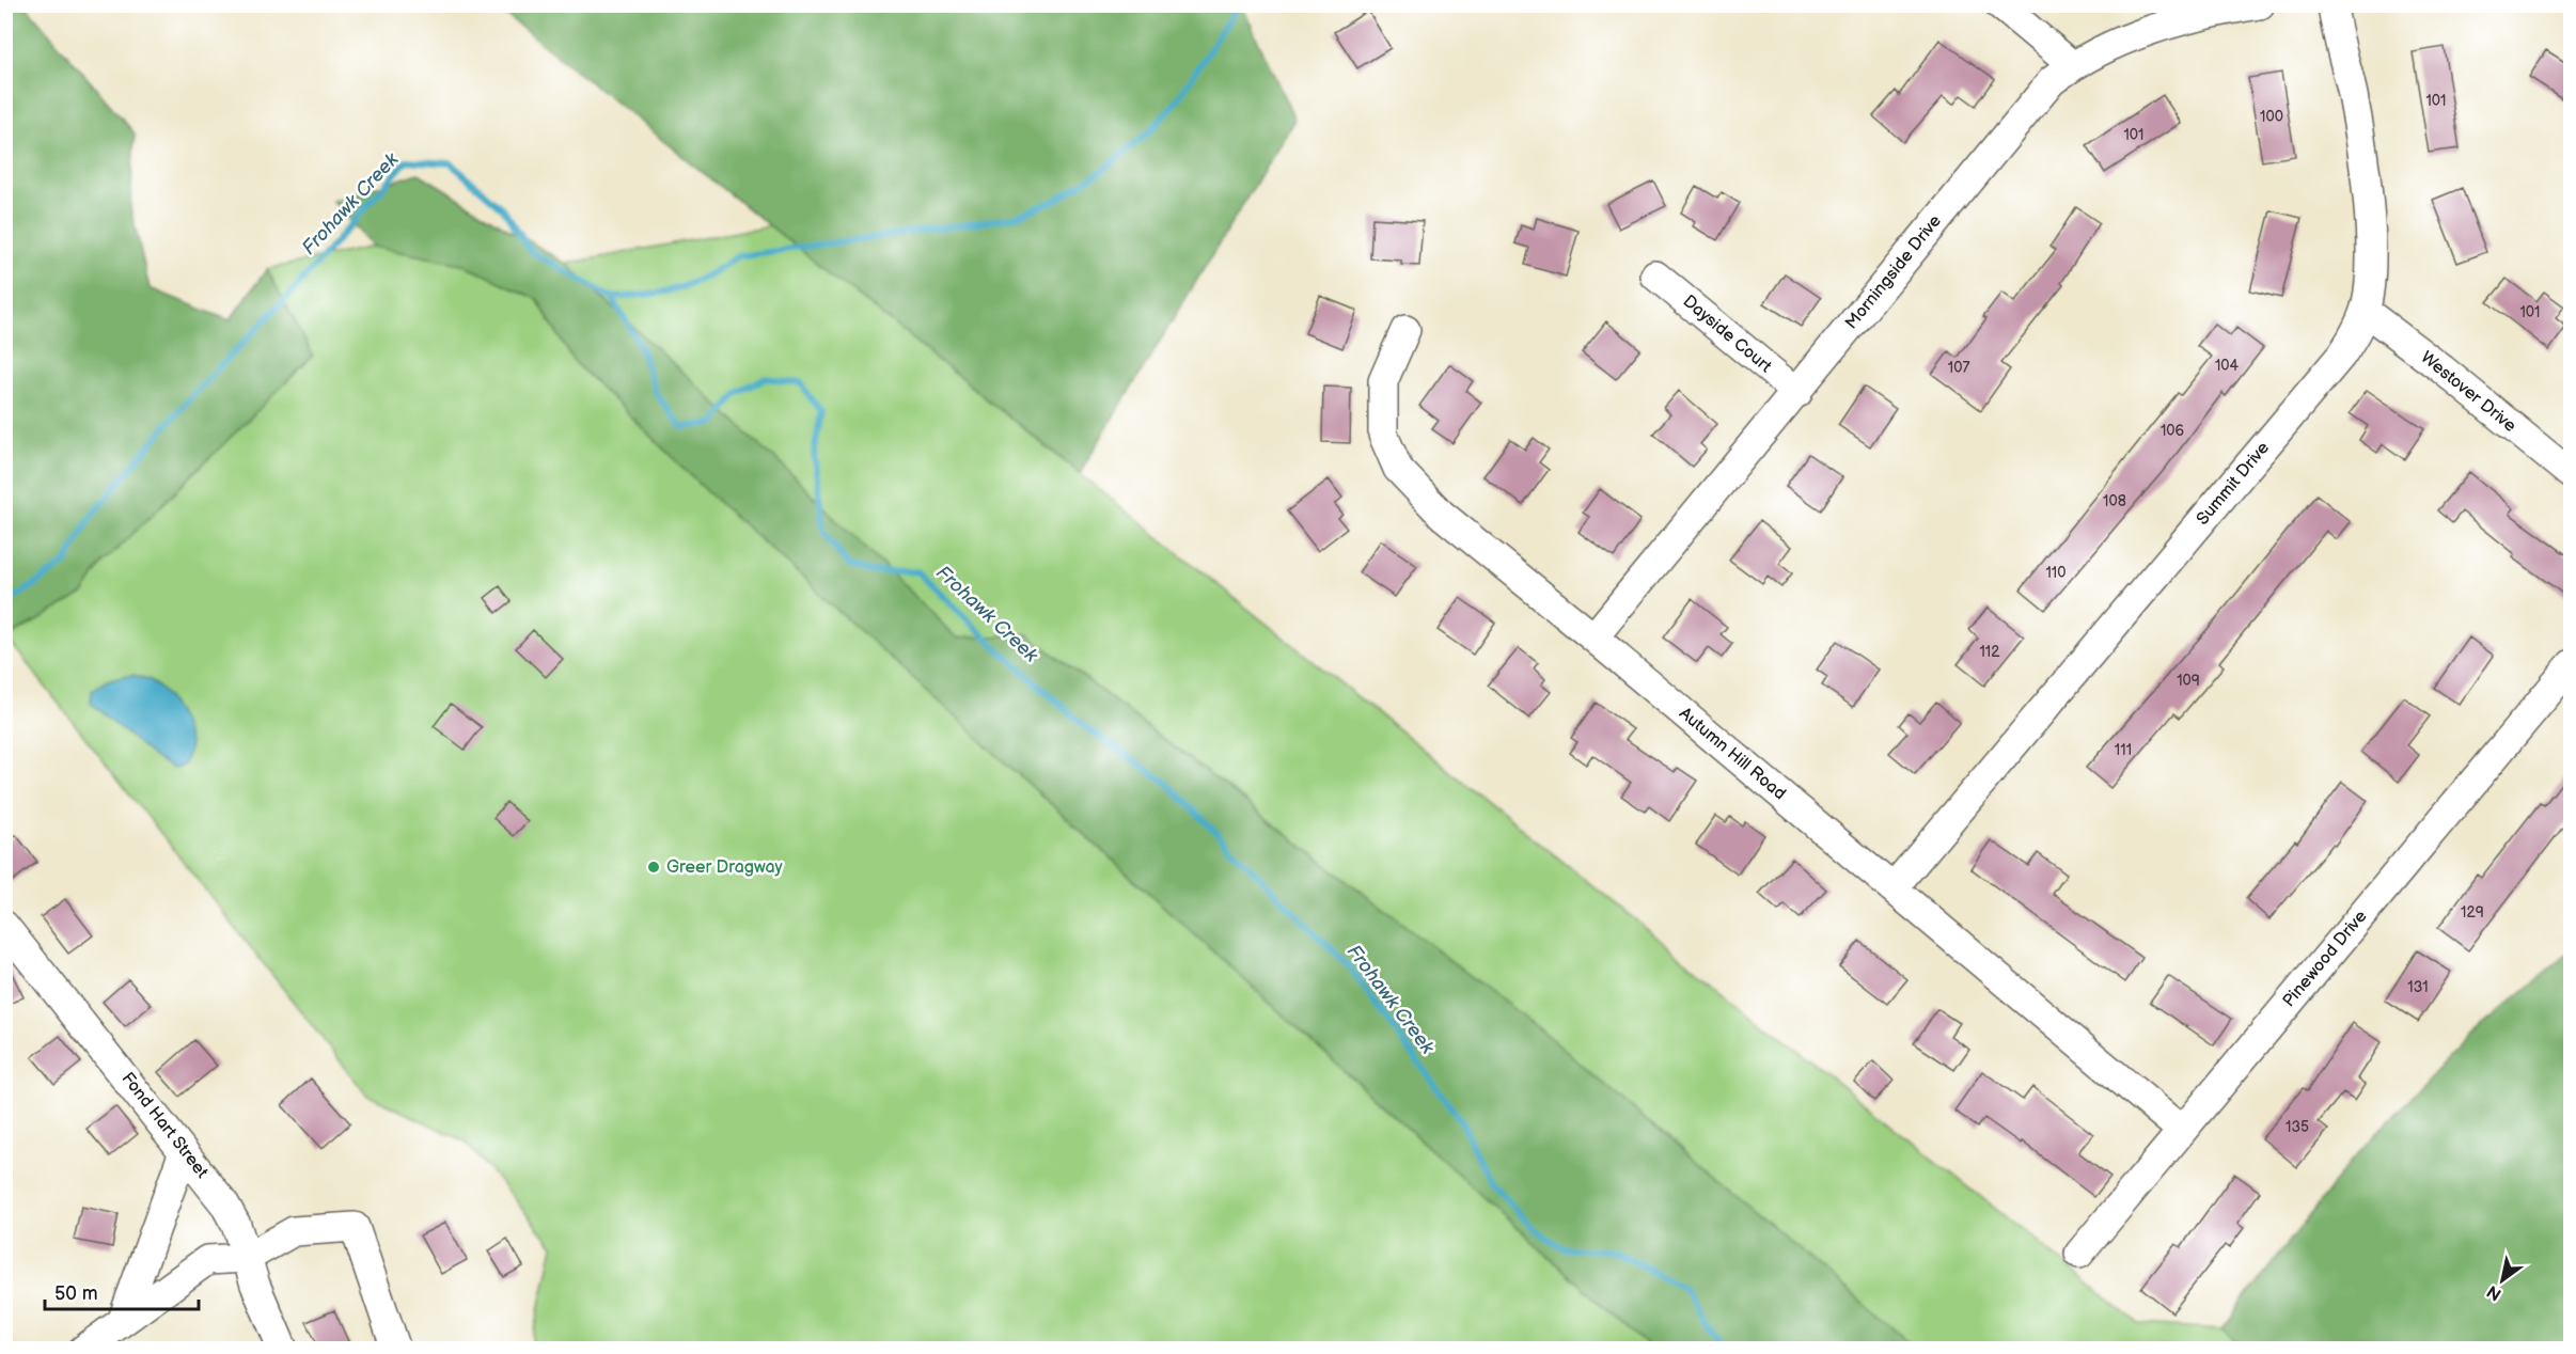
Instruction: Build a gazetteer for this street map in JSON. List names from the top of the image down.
{
  "streets": {
    "street": [
      "Morningside Drive",
      "Dayside Court",
      "Westover Drive",
      "Summit Drive",
      "Autumn Hill Road",
      "Pinewood Drive",
      "Fond Hart Street"
    ]
  },
  "crossings": [
    ["Morningside Drive", "Dayside Court"],
    ["Morningside Drive", "Autumn Hill Road"],
    ["Westover Drive", "Summit Drive"],
    ["Summit Drive", "Autumn Hill Road"],
    ["Autumn Hill Road", "Pinewood Drive"]
  ],
  "water": ["Frohawk Creek"],
  "places": ["Greer Dragway"],
  "house_numbers": [
    "101",
    "100",
    "101",
    "101",
    "104",
    "107",
    "106",
    "108",
    "110",
    "112",
    "109",
    "111",
    "129",
    "131",
    "135"
  ],
  "scale_bar": "50 m",
  "north": "bottom left"
}
